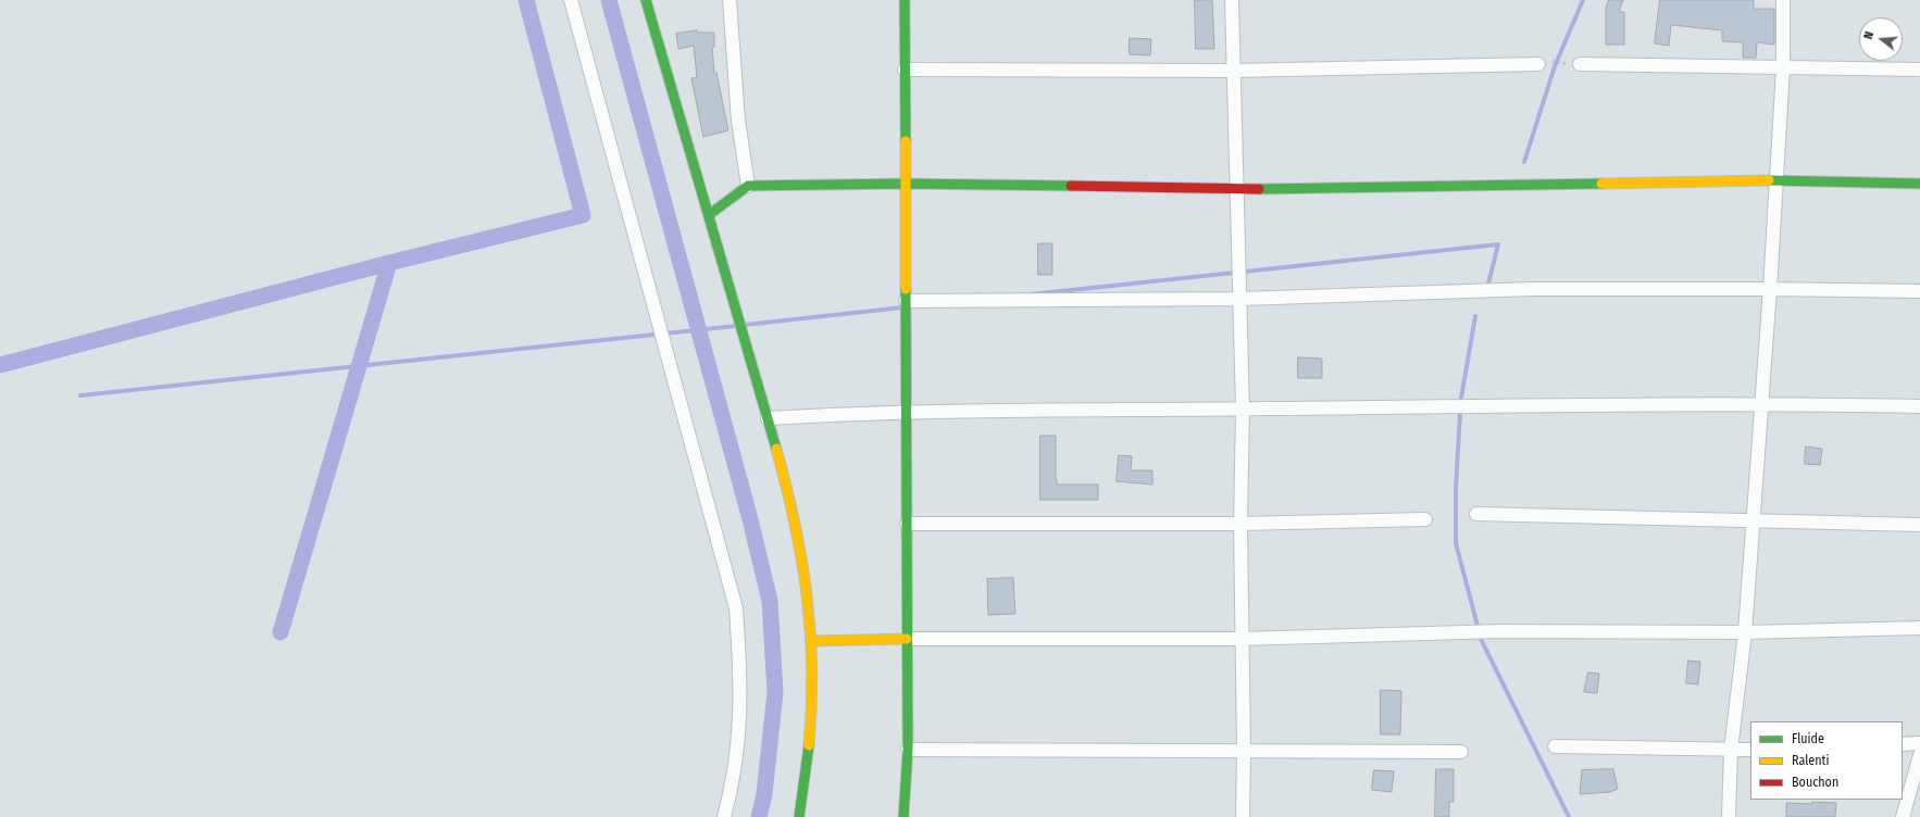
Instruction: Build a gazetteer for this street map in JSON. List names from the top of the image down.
{
  "legend": ["Fluide", "Ralenti", "Bouchon"],
  "north": "left"
}
